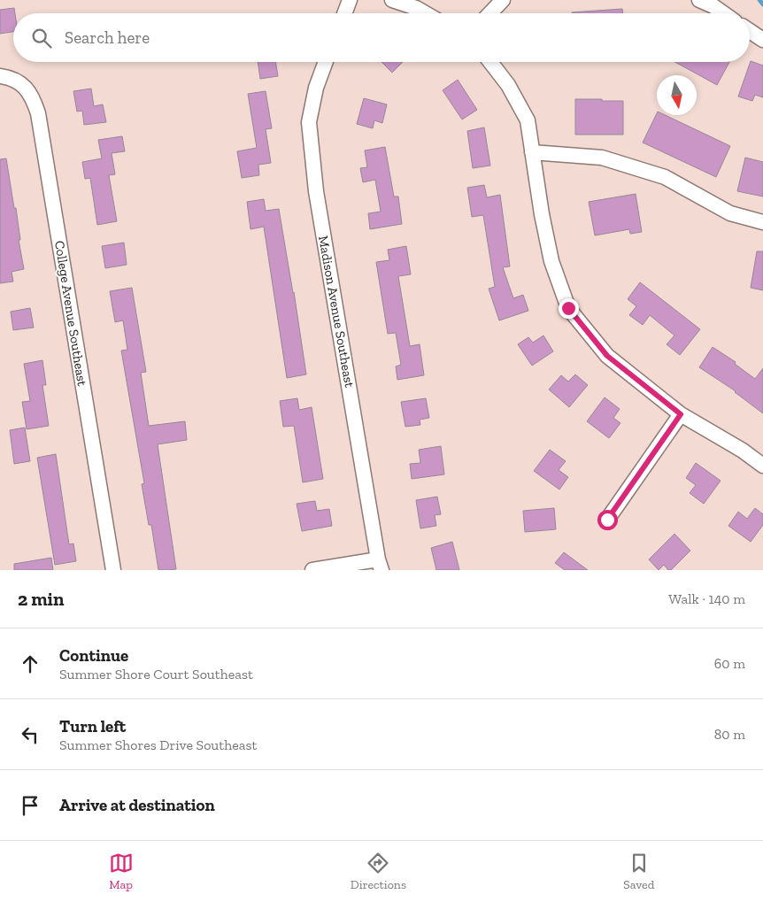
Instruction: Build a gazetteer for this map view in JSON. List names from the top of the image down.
{
  "streets": {
    "street": ["Madison Avenue Southeast", "College Avenue Southeast"]
  },
  "north": "bottom",
  "page": {
    "search": "Search here",
    "heading": ["2 min", "Walk · 140 m"],
    "list": [
      ["Continue", "Summer Shore Court Southeast", "60 m"],
      ["Turn left", "Summer Shores Drive Southeast", "80 m"],
      "Arrive at destination"
    ],
    "nav": ["Map", "Directions", "Saved"]
  }
}
